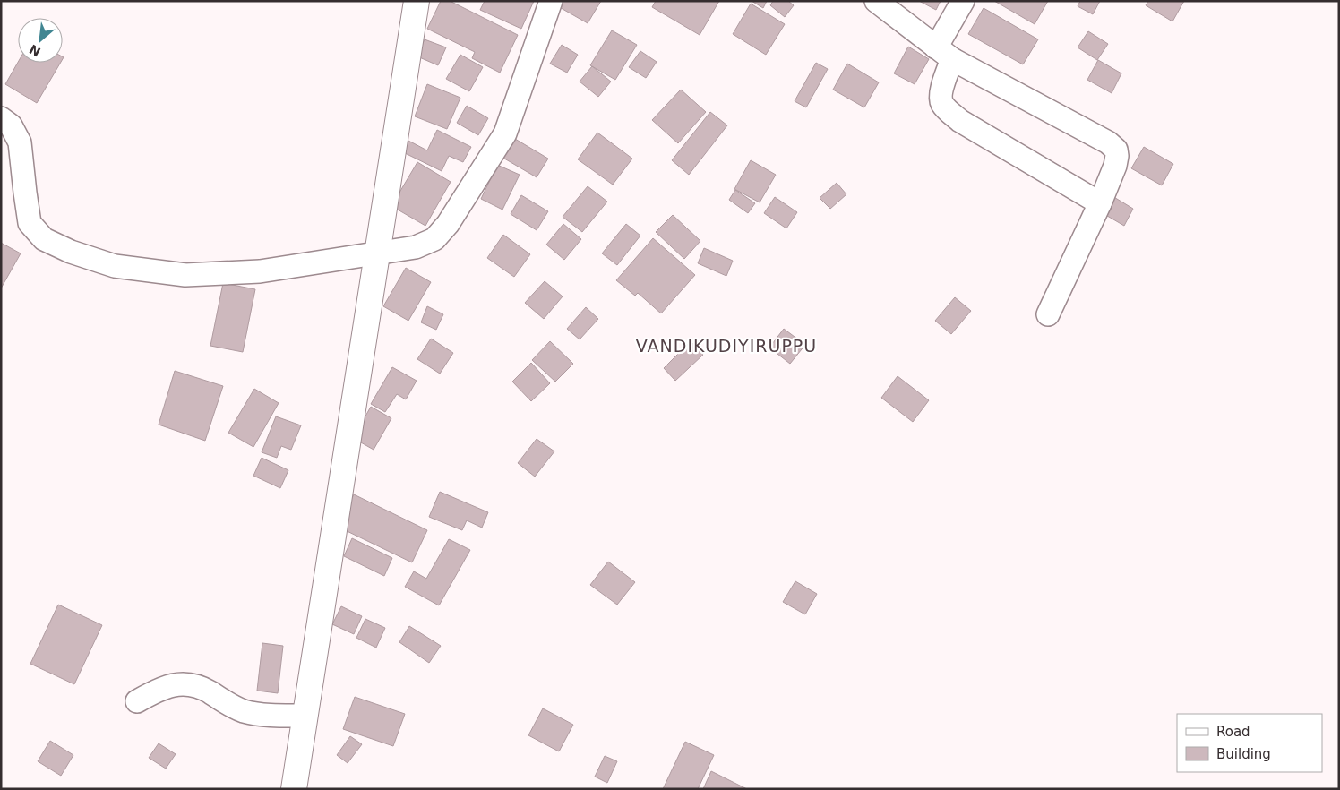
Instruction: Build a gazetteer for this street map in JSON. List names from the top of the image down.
{
  "districts": ["VANDIKUDIYIRUPPU"],
  "legend": ["Road", "Building"],
  "north": "bottom left"
}
